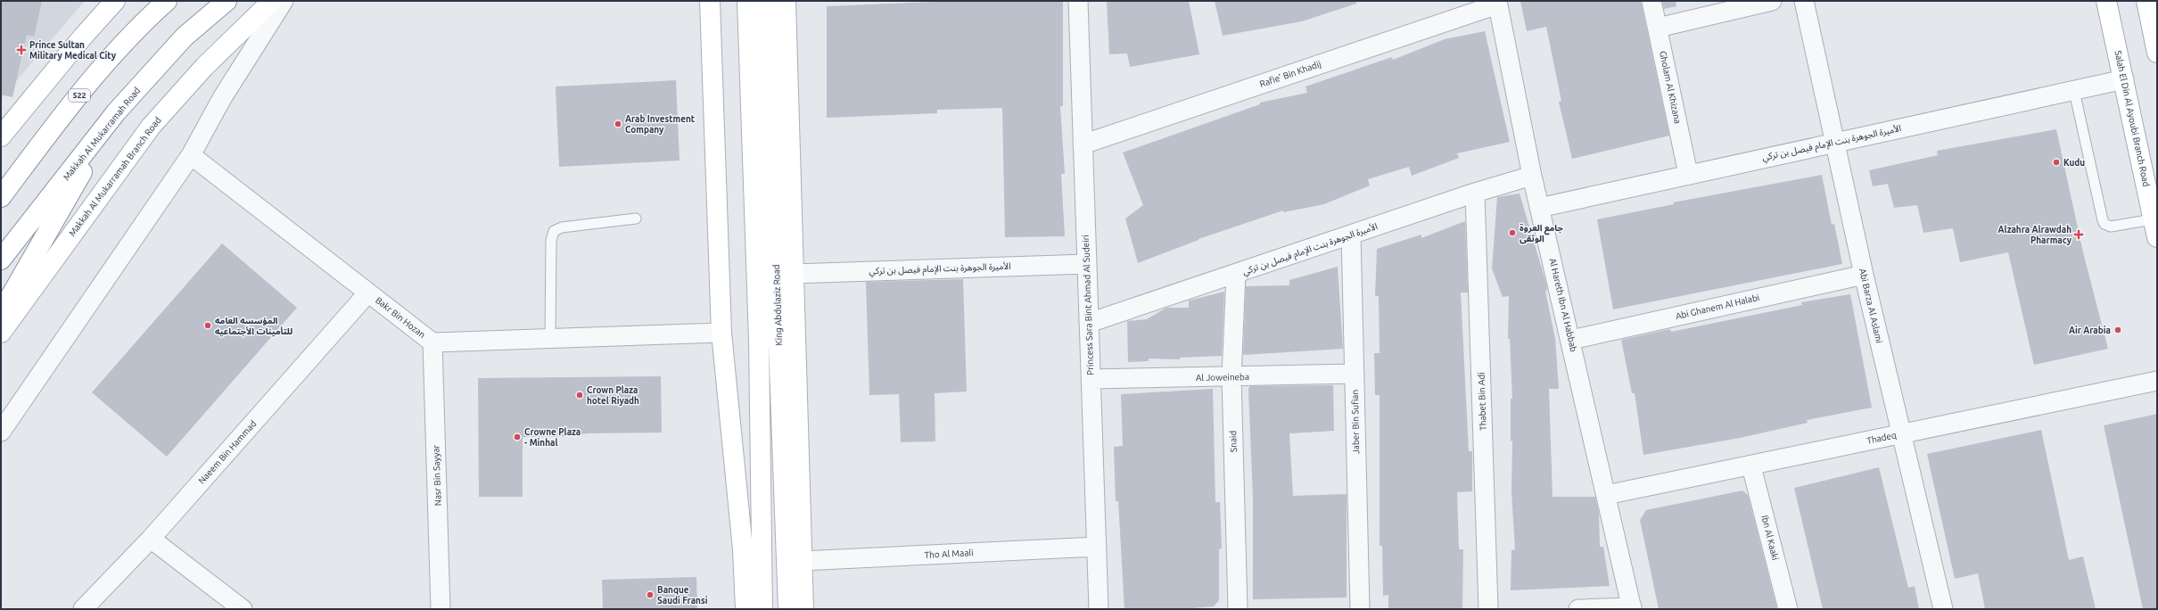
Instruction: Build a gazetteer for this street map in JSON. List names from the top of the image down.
{
  "streets": {
    "main road": [
      "522",
      "Salah El Din Al Ayoubi Branch Road",
      "Makkah Al Mukarramah Road",
      "Makkah Al Mukarramah Branch Road",
      "King Abdulaziz Road"
    ],
    "street": [
      "Rafie' Bin Khadij",
      "Gholam Al Khizana",
      "الأميرة الجوهرة بنت الإمام فيصل بن تركي",
      "Princess Sara Bint Ahmad Al Sudeiri",
      "Al Hareth Ibn Al Habbab",
      "Abi Barza Al Aslami",
      "Abi Ghanem Al Halabi",
      "Bakr Bin Hozan",
      "Al Joweineba",
      "Thabet Bin Adi",
      "Jaber Bin Sufian",
      "Thadeq",
      "Snaid",
      "Naeem Bin Hammad",
      "Nasr Bin Sayyar",
      "Ibn Al Kaaki",
      "Tho Al Maali"
    ]
  },
  "crossings": [
    ["Rafie' Bin Khadij", "Princess Sara Bint Ahmad Al Sudeiri"],
    ["Rafie' Bin Khadij", "Al Hareth Ibn Al Habbab"],
    ["Gholam Al Khizana", "الأميرة الجوهرة بنت الإمام فيصل بن تركي"],
    ["Salah El Din Al Ayoubi Branch Road", "الأميرة الجوهرة بنت الإمام فيصل بن تركي"],
    ["الأميرة الجوهرة بنت الإمام فيصل بن تركي", "Princess Sara Bint Ahmad Al Sudeiri"],
    ["الأميرة الجوهرة بنت الإمام فيصل بن تركي", "Al Hareth Ibn Al Habbab"],
    ["الأميرة الجوهرة بنت الإمام فيصل بن تركي", "Abi Barza Al Aslami"],
    ["الأميرة الجوهرة بنت الإمام فيصل بن تركي", "Thabet Bin Adi"],
    ["الأميرة الجوهرة بنت الإمام فيصل بن تركي", "Jaber Bin Sufian"],
    ["الأميرة الجوهرة بنت الإمام فيصل بن تركي", "Snaid"],
    ["Princess Sara Bint Ahmad Al Sudeiri", "Al Joweineba"],
    ["Princess Sara Bint Ahmad Al Sudeiri", "Tho Al Maali"],
    ["Al Hareth Ibn Al Habbab", "Abi Ghanem Al Halabi"],
    ["Al Hareth Ibn Al Habbab", "Thadeq"],
    ["Abi Barza Al Aslami", "Abi Ghanem Al Halabi"],
    ["Abi Barza Al Aslami", "Thadeq"],
    ["Bakr Bin Hozan", "Naeem Bin Hammad"],
    ["Bakr Bin Hozan", "Nasr Bin Sayyar"],
    ["Al Joweineba", "Jaber Bin Sufian"],
    ["Al Joweineba", "Snaid"],
    ["Thadeq", "Ibn Al Kaaki"]
  ],
  "places": {
    "health": ["Prince Sultan Military Medical City", "Alzahra Alrawdah Pharmacy"],
    "other": [
      "Arab Investment Company",
      "Kudu",
      "جامع العروة الوثقى",
      "المؤسسه العامه للتأمينات الأجتماعيه",
      "Air Arabia",
      "Crown Plaza hotel Riyadh",
      "Crowne Plaza - Minhal",
      "Banque Saudi Fransi"
    ]
  }
}
